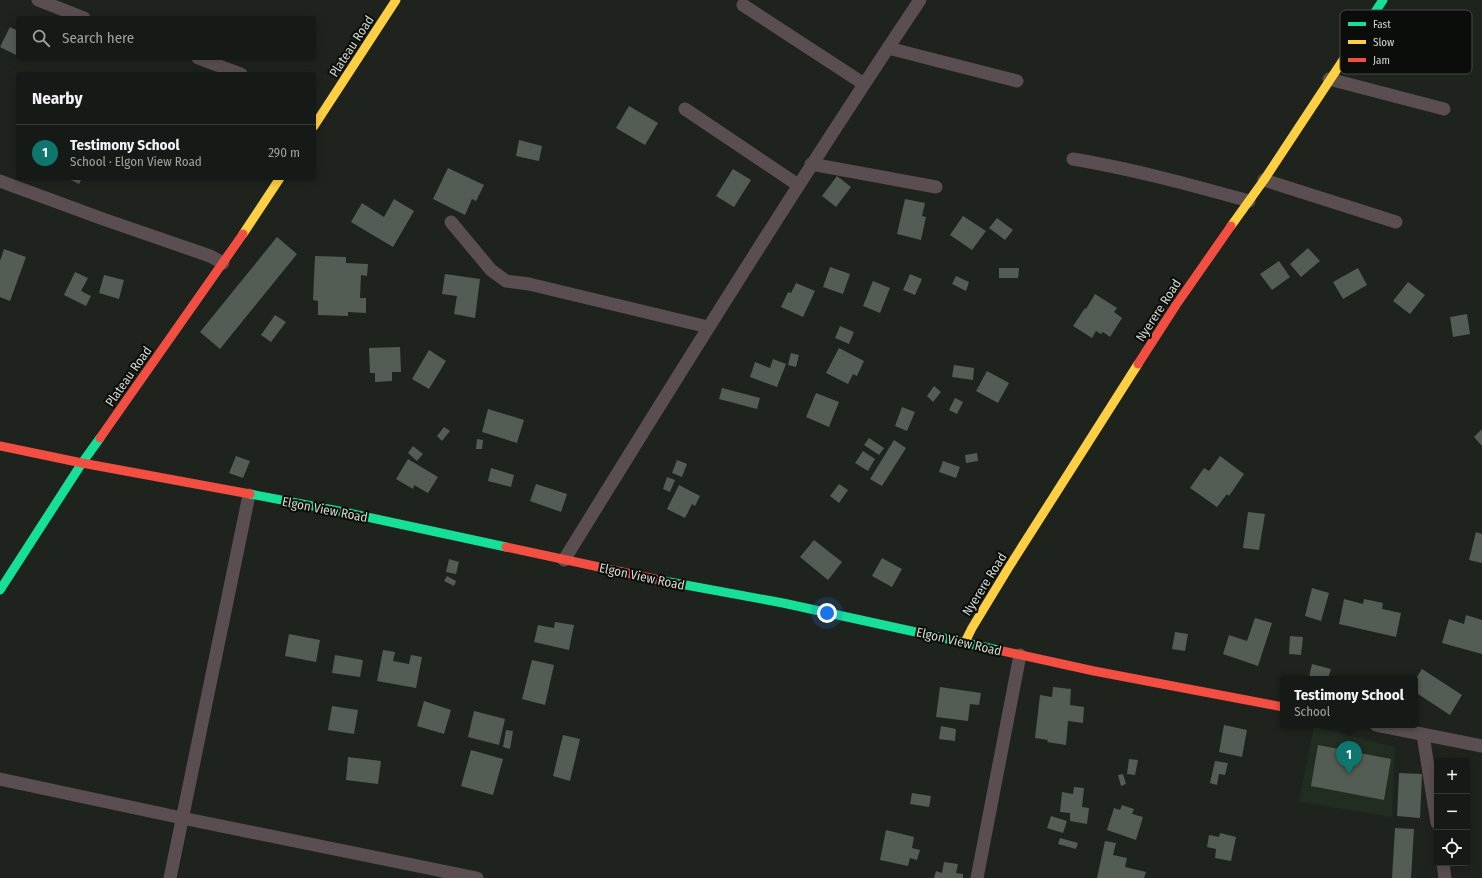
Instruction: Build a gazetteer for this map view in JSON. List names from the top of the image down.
{
  "streets": {
    "street": ["Plateau Road", "Nyerere Road", "Elgon View Road"]
  },
  "crossings": [
    ["Plateau Road", "Elgon View Road"],
    ["Nyerere Road", "Elgon View Road"]
  ],
  "legend": ["Fast", "Slow", "Jam"],
  "page": {
    "search": "Search here",
    "heading": "Nearby",
    "list": [
      {
        "mark": "1",
        "name": "Testimony School",
        "note": "School · Elgon View Road",
        "value": "290 m"
      }
    ],
    "popup": ["Testimony School", "School"],
    "pins": "1",
    "map_buttons": ["+", "−"]
  }
}
